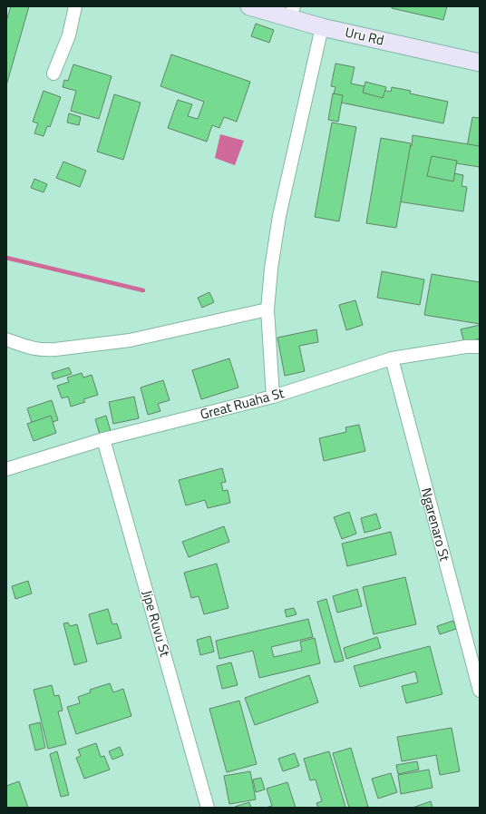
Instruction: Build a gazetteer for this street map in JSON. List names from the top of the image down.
{
  "streets": {
    "street": [
      "Uru Rd",
      "Great Ruaha St",
      "Ngarenaro St",
      "Jipe Ruvu St"
    ]
  },
  "crossings": [
    ["Great Ruaha St", "Ngarenaro St"],
    ["Great Ruaha St", "Jipe Ruvu St"]
  ]
}
